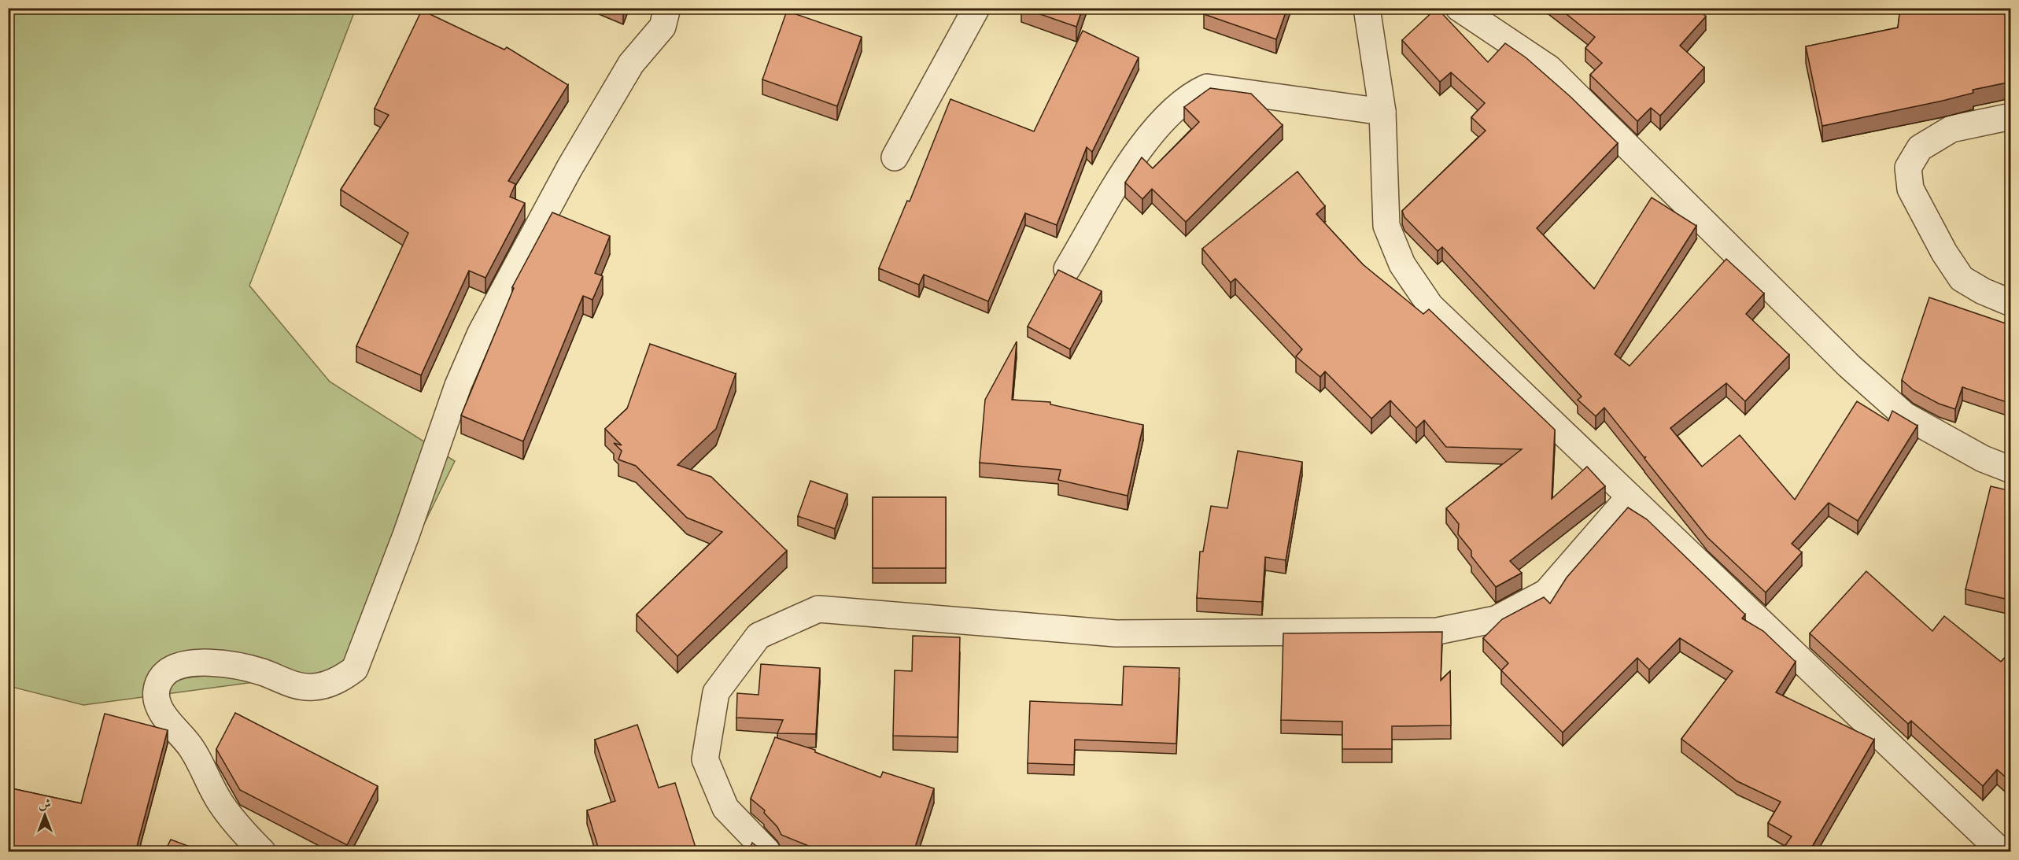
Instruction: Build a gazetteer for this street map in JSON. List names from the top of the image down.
{
  "north": "top"
}
